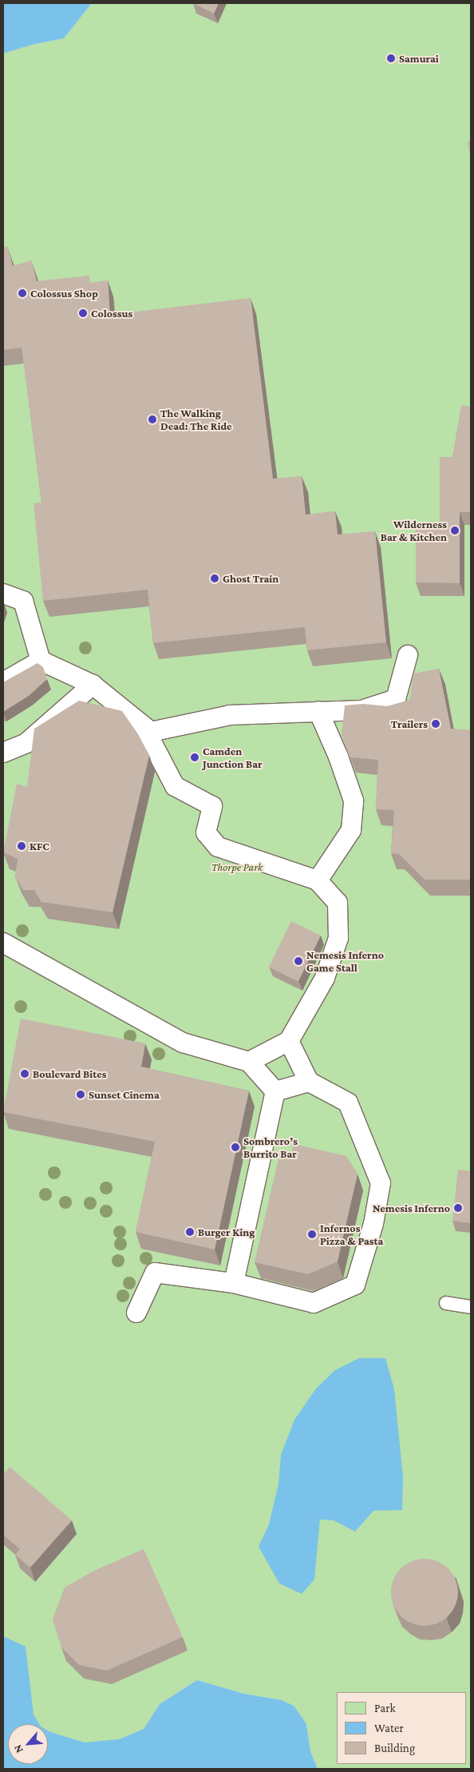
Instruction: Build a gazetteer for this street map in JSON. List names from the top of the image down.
{
  "parks": ["Thorpe Park"],
  "places": [
    "Samurai",
    "Colossus Shop",
    "Colossus",
    "The Walking Dead: The Ride",
    "Wilderness Bar & Kitchen",
    "Ghost Train",
    "Trailers",
    "Camden Junction Bar",
    "KFC",
    "Nemesis Inferno Game Stall",
    "Boulevard Bites",
    "Sunset Cinema",
    "Sombrero’s Burrito Bar",
    "Nemesis Inferno",
    "Burger King",
    "Infernos Pizza & Pasta"
  ],
  "legend": ["Park", "Water", "Building"],
  "north": "bottom left"
}
